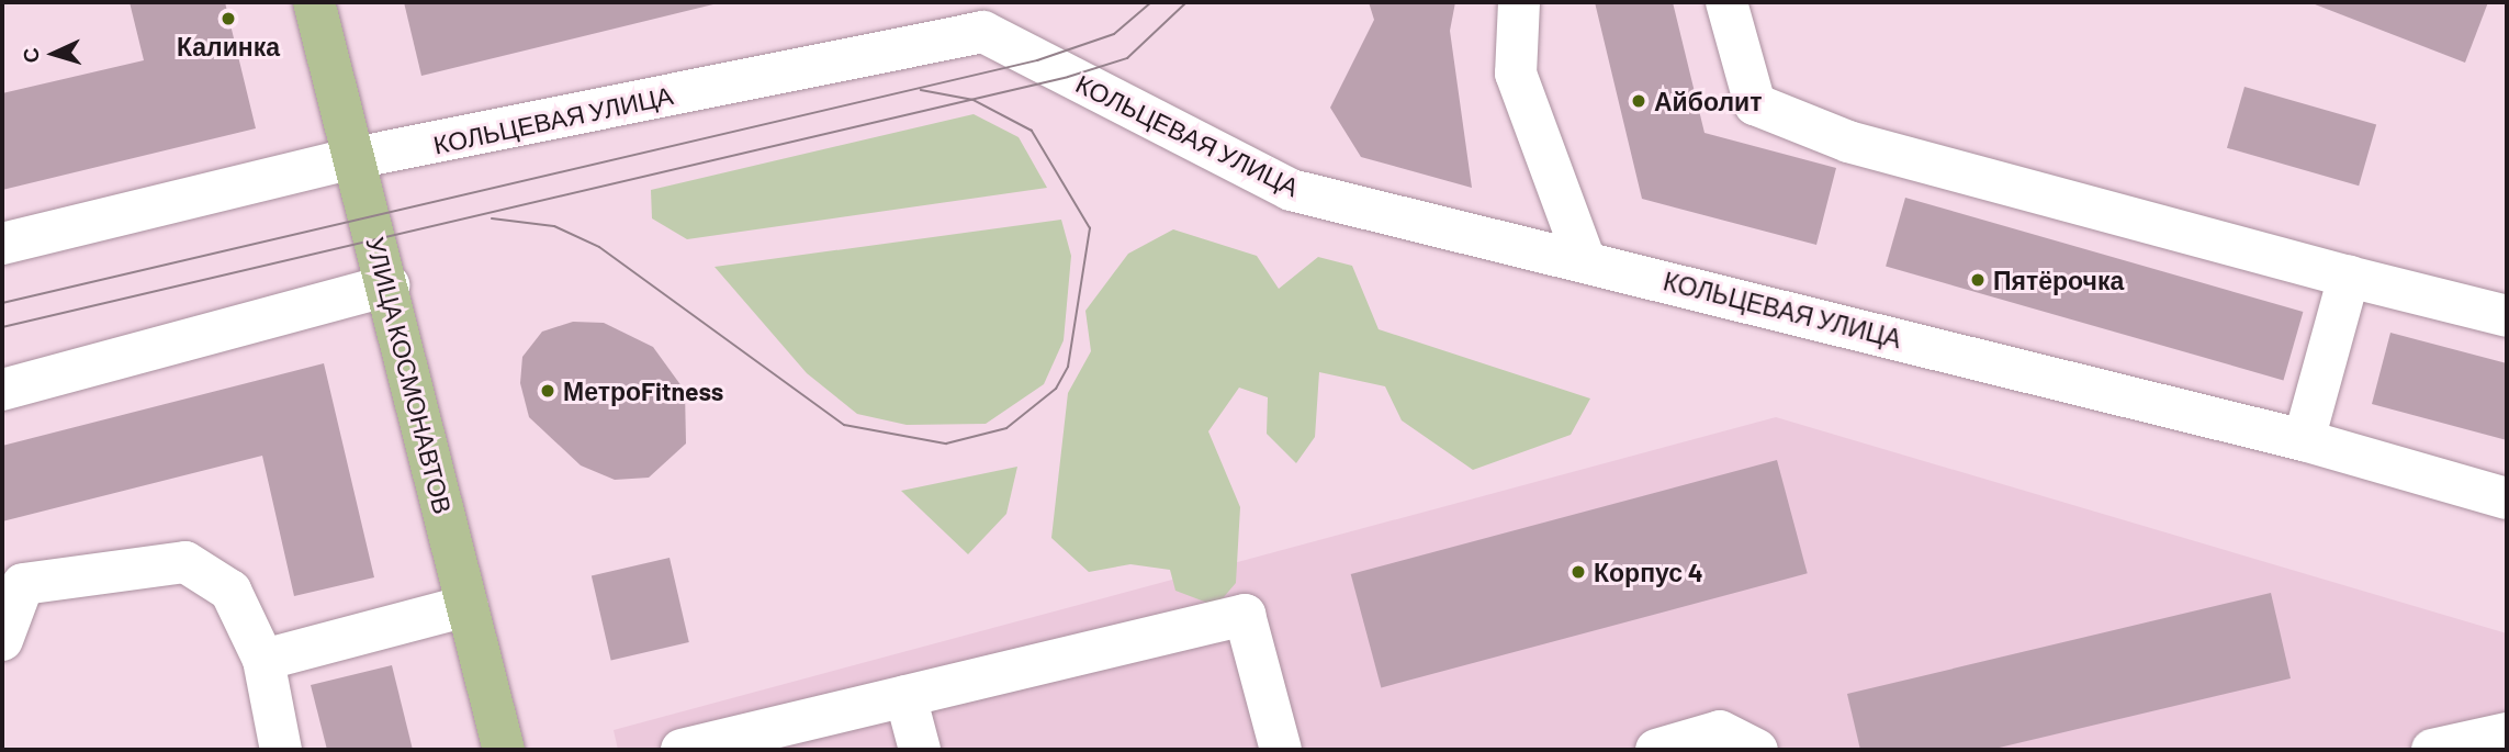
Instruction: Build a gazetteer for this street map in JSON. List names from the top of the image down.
{
  "streets": {
    "main road": ["УЛИЦА КОСМОНАВТОВ"],
    "street": ["КОЛЬЦЕВАЯ УЛИЦА"]
  },
  "crossings": [
    ["КОЛЬЦЕВАЯ УЛИЦА", "УЛИЦА КОСМОНАВТОВ"]
  ],
  "places": [
    "Калинка",
    "Айболит",
    "Пятёрочка",
    "МетроFitness",
    "Корпус 4"
  ],
  "north": "left"
}
